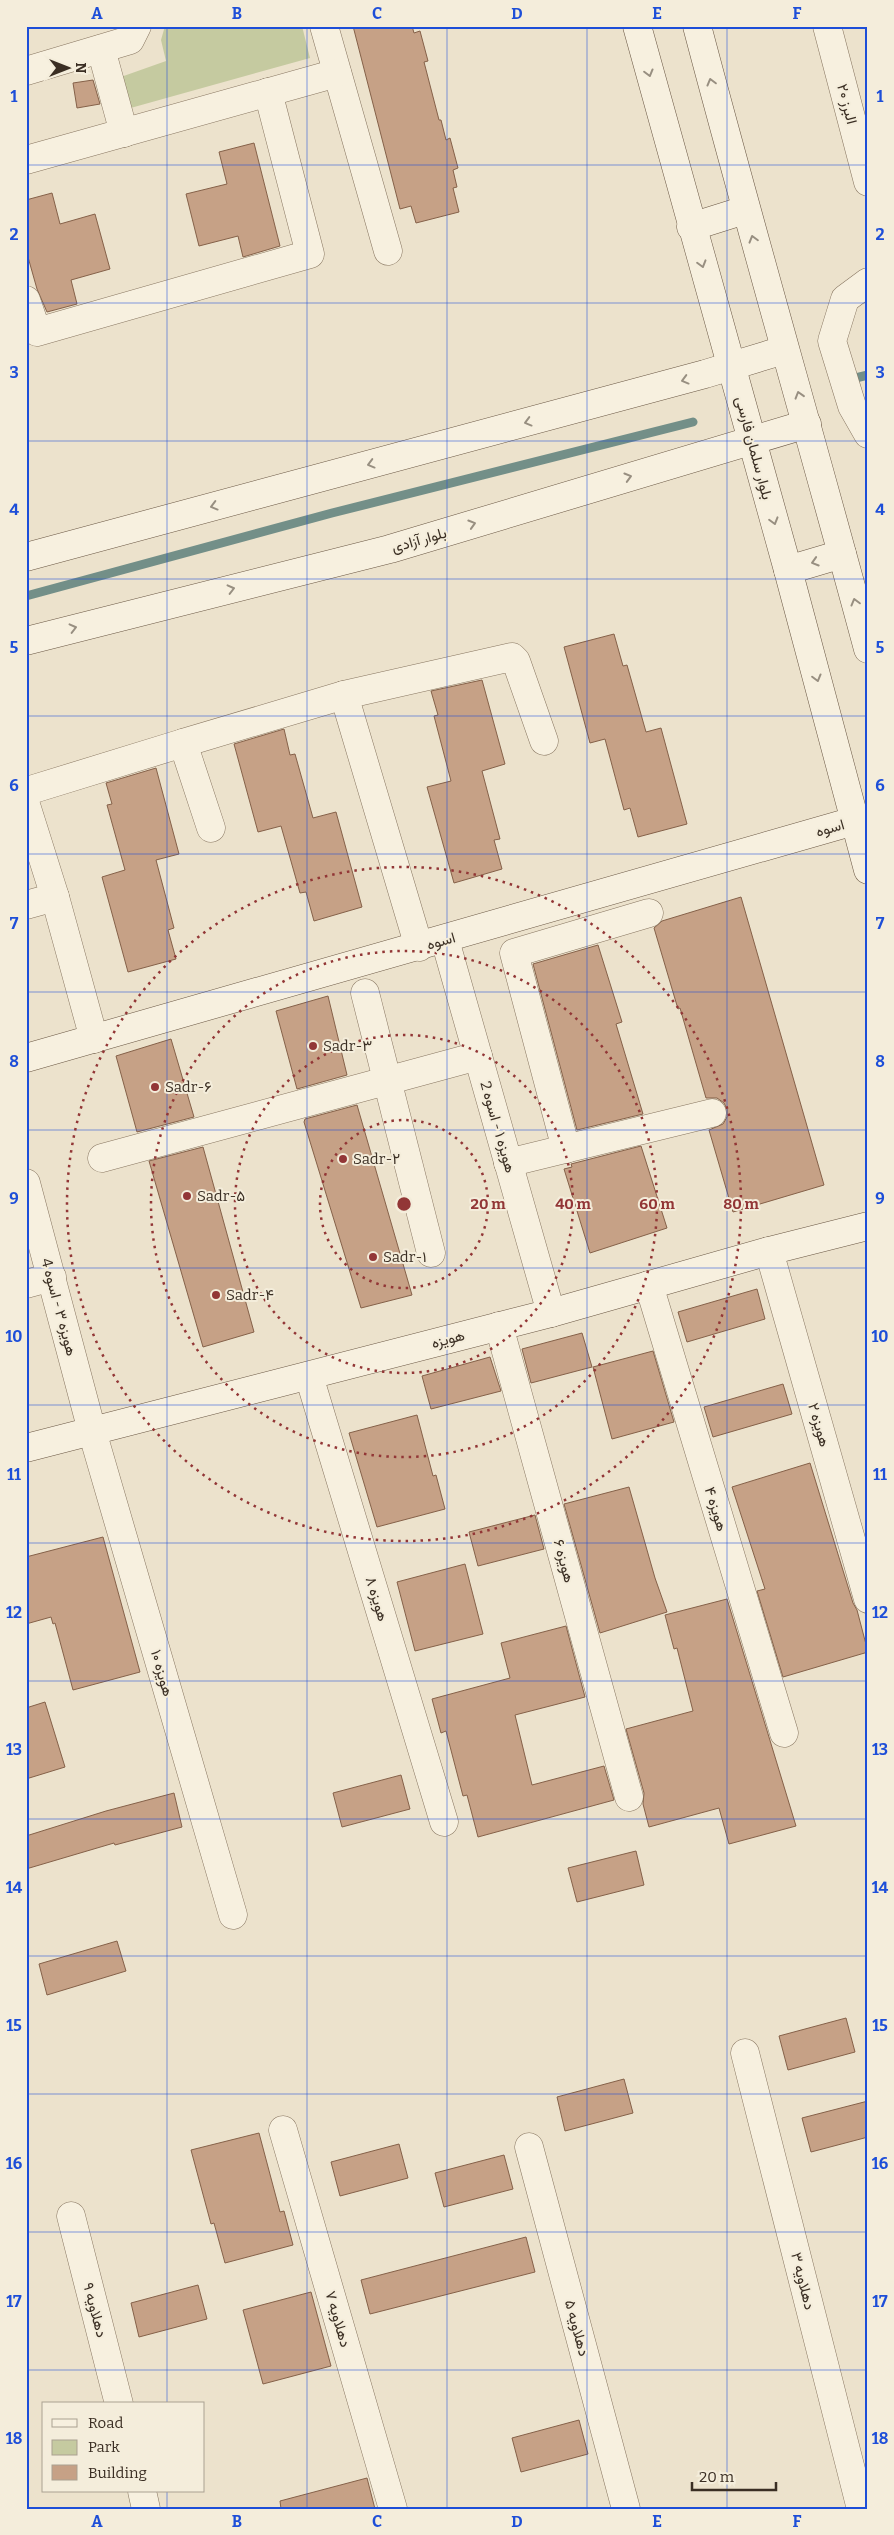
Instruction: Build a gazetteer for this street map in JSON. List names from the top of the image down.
{
  "streets": {
    "street": [
      "البرز ۲۰",
      "بلوار سلمان فارسی",
      "بلوار آزادی",
      "اسوه",
      "هویزه ۱ - اسوه 2",
      "هویزه ۳ - اسوه 4",
      "هویزه",
      "هویزه ۲",
      "هویزه ۴",
      "هویزه ۶",
      "هویزه ۸",
      "هویزه ۱۰",
      "دهلاویه ۳",
      "دهلاویه ۹",
      "دهلاویه ۷",
      "دهلاویه ۵"
    ]
  },
  "crossings": [
    ["بلوار سلمان فارسی", "بلوار آزادی"],
    ["بلوار سلمان فارسی", "اسوه"],
    ["اسوه", "هویزه ۱ - اسوه 2"],
    ["هویزه ۱ - اسوه 2", "هویزه"],
    ["هویزه ۳ - اسوه 4", "هویزه"],
    ["هویزه ۳ - اسوه 4", "هویزه ۱۰"],
    ["هویزه", "هویزه ۲"],
    ["هویزه", "هویزه ۴"],
    ["هویزه", "هویزه ۶"],
    ["هویزه", "هویزه ۸"],
    ["هویزه", "هویزه ۱۰"]
  ],
  "places": [
    "Sadr-۳",
    "Sadr-۶",
    "Sadr-۲",
    "Sadr-۵",
    "Sadr-۱",
    "Sadr-۴"
  ],
  "legend": ["Road", "Park", "Building"],
  "scale_bar": "20 m",
  "north": "right",
  "grid": {
    "columns": [
      "A",
      "B",
      "C",
      "D",
      "E",
      "F"
    ],
    "rows": [
      "1",
      "2",
      "3",
      "4",
      "5",
      "6",
      "7",
      "8",
      "9",
      "10",
      "11",
      "12",
      "13",
      "14",
      "15",
      "16",
      "17",
      "18"
    ]
  },
  "rings": [
    "20 m",
    "40 m",
    "60 m",
    "80 m"
  ]
}
